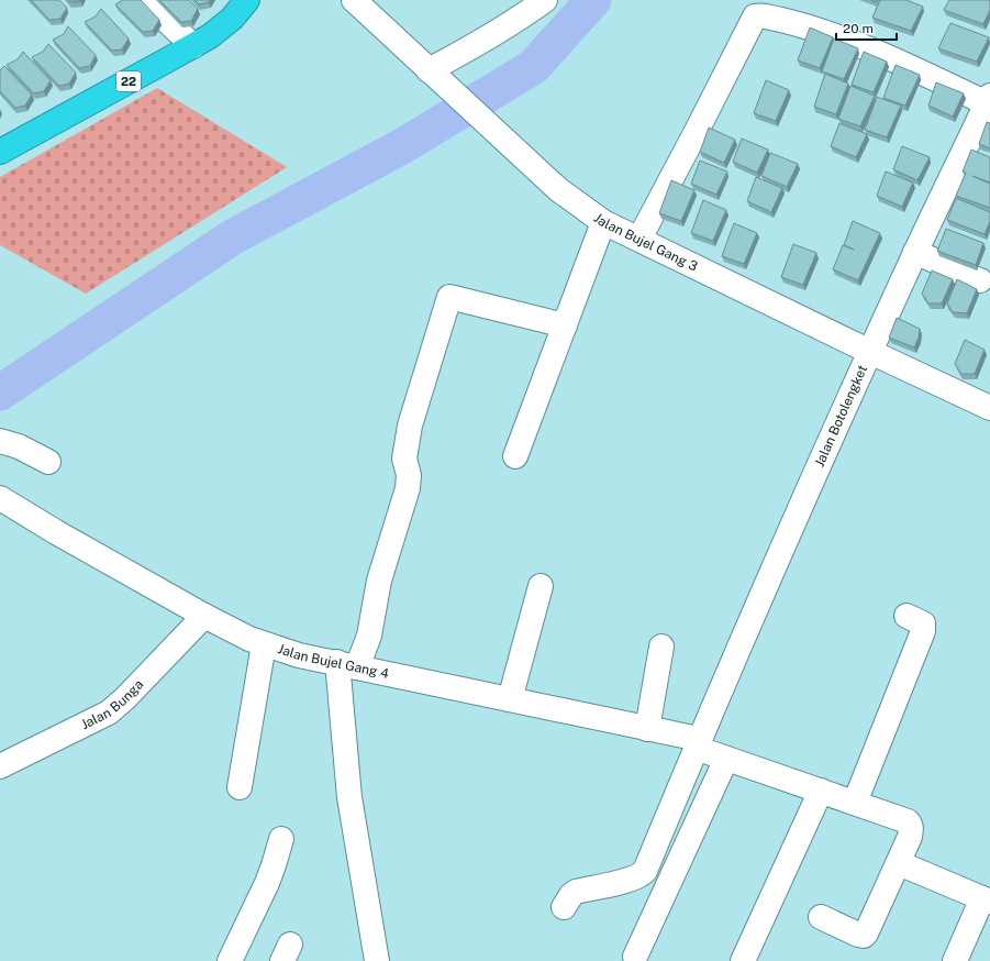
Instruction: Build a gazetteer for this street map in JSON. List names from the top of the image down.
{
  "streets": {
    "highway": ["22"],
    "street": [
      "Jalan Bujel Gang 3",
      "Jalan Botolengket",
      "Jalan Bujel Gang 4",
      "Jalan Bunga"
    ]
  },
  "crossings": [
    ["Jalan Bujel Gang 3", "Jalan Botolengket"],
    ["Jalan Botolengket", "Jalan Bujel Gang 4"],
    ["Jalan Bujel Gang 4", "Jalan Bunga"]
  ],
  "scale_bar": "20 m"
}
